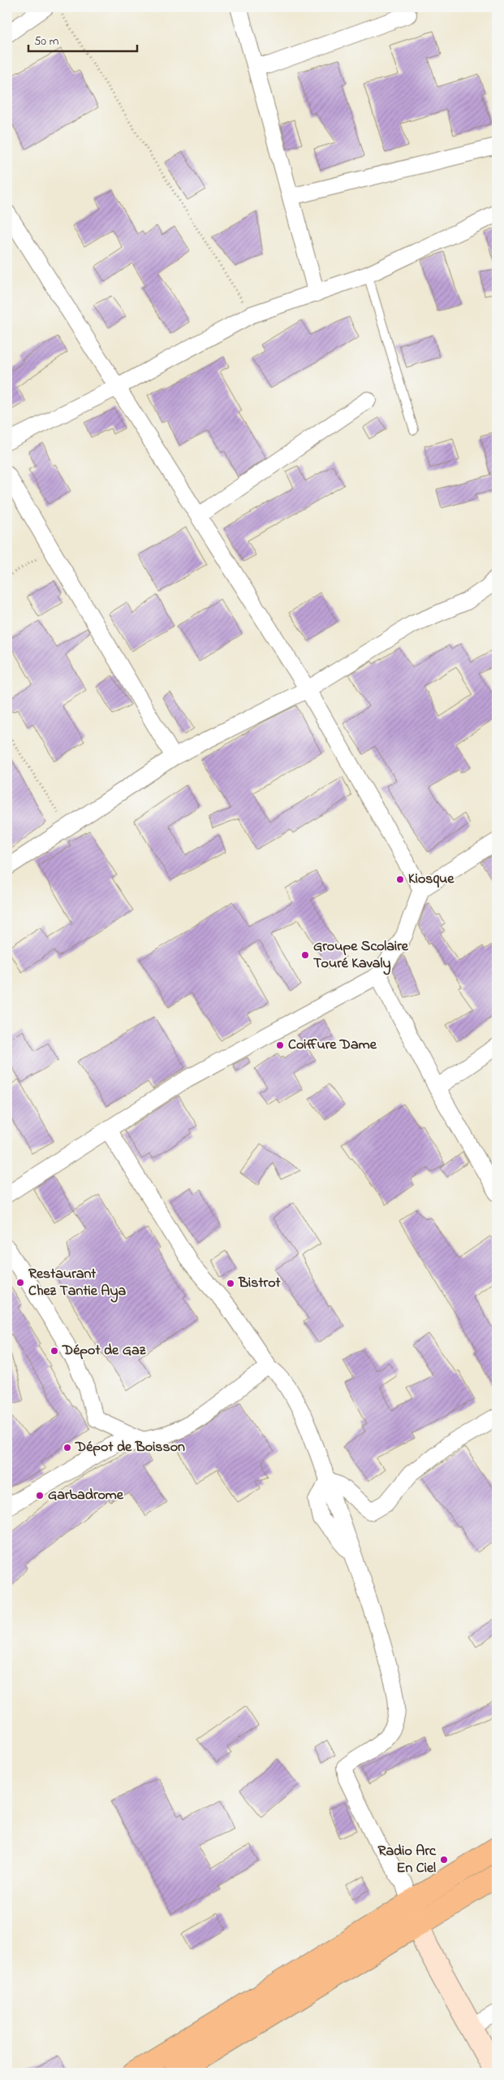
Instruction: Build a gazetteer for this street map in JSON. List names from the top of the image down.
{
  "places": [
    "Kiosque",
    "Groupe Scolaire Touré Kavaly",
    "Coiffure Dame",
    "Restaurant Chez Tantie Aya",
    "Bistrot",
    "Dépot de Gaz",
    "Dépot de Boisson",
    "Garbadrome",
    "Radio Arc En Ciel"
  ],
  "scale_bar": "50 m"
}
